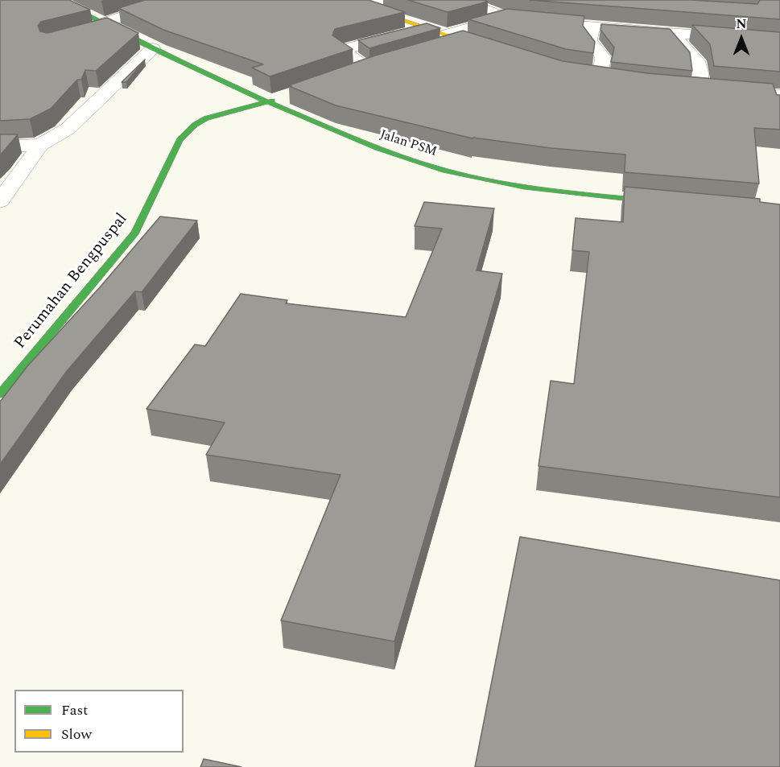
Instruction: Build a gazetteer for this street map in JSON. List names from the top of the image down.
{
  "streets": {
    "street": ["Jalan PSM", "Perumahan Bengpuspal"]
  },
  "crossings": [
    ["Jalan PSM", "Perumahan Bengpuspal"]
  ],
  "legend": ["Fast", "Slow"],
  "north": "top"
}
